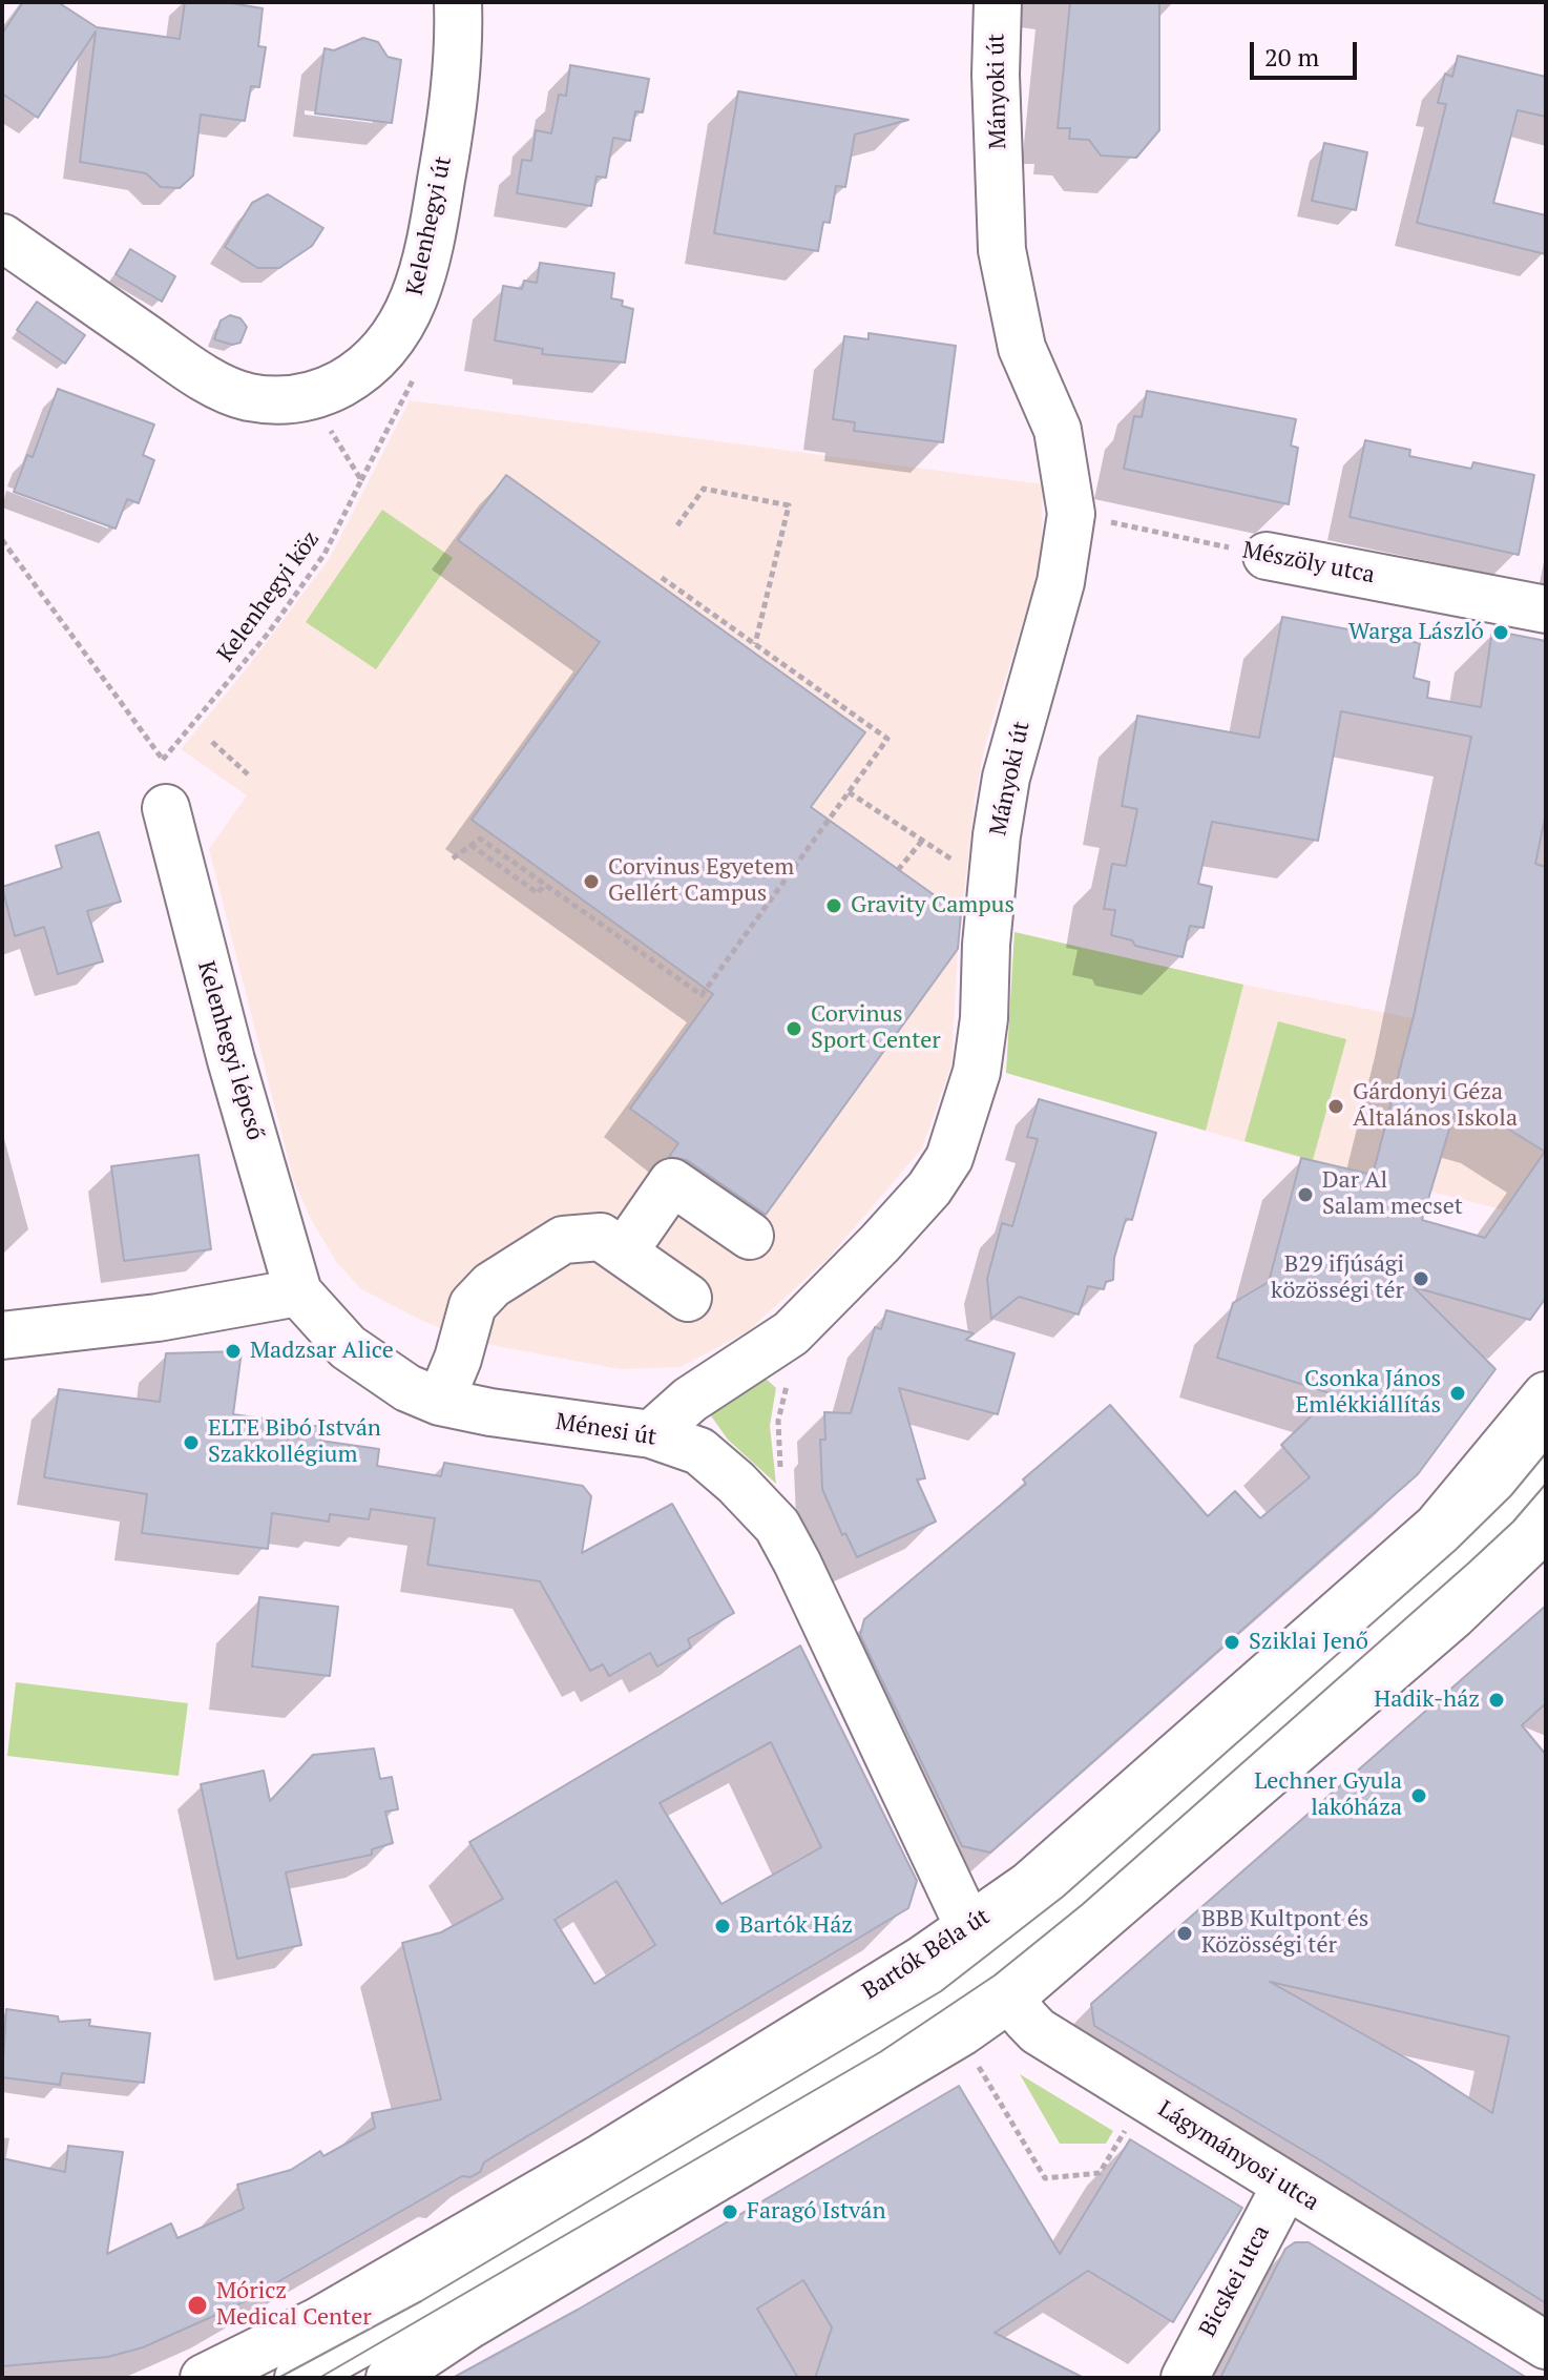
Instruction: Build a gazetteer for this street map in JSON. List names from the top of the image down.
{
  "streets": {
    "street": [
      "Mányoki út",
      "Kelenhegyi út",
      "Mészöly utca",
      "Kelenhegyi lépcső",
      "Ménesi út",
      "Bartók Béla út",
      "Lágymányosi utca",
      "Bicskei utca"
    ],
    "path": ["Kelenhegyi köz"]
  },
  "crossings": [
    ["Mányoki út", "Mészöly utca"],
    ["Mányoki út", "Ménesi út"],
    ["Kelenhegyi lépcső", "Ménesi út"],
    ["Ménesi út", "Bartók Béla út"],
    ["Ménesi út", "Lágymányosi utca"],
    ["Bartók Béla út", "Lágymányosi utca"],
    ["Lágymányosi utca", "Bicskei utca"]
  ],
  "places": [
    "Warga László",
    "Corvinus Egyetem Gellért Campus",
    "Gravity Campus",
    "Corvinus Sport Center",
    "Gárdonyi Géza Általános Iskola",
    "Dar Al Salam mecset",
    "B29 ifjúsági közösségi tér",
    "Madzsar Alice",
    "Csonka János Emlékkiállítás",
    "ELTE Bibó István Szakkollégium",
    "Sziklai Jenő",
    "Hadik-ház",
    "Lechner Gyula lakóháza",
    "Bartók Ház",
    "BBB Kultpont és Közösségi tér",
    "Faragó István",
    "Móricz Medical Center"
  ],
  "scale_bar": "20 m"
}
